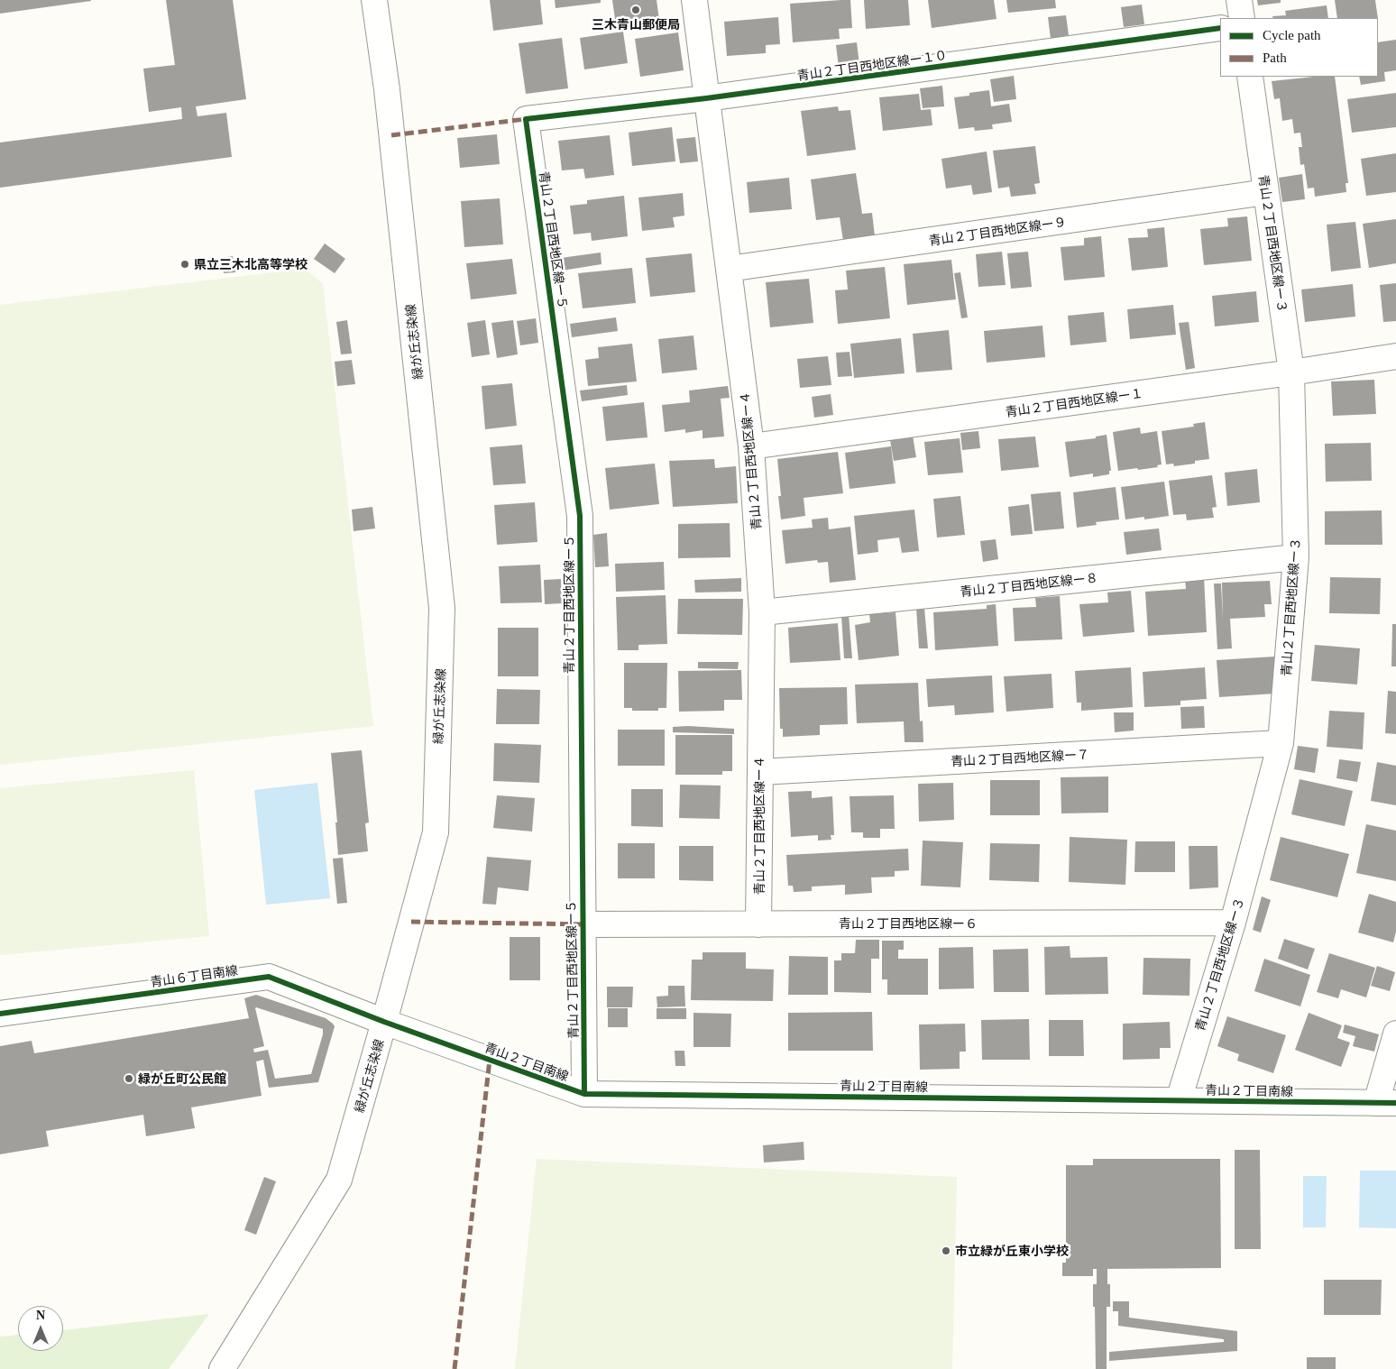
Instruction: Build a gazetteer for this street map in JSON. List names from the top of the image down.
{
  "streets": {
    "street": [
      "青山２丁目西地区線ー１０",
      "青山２丁目西地区線ー９",
      "青山２丁目西地区線ー５",
      "青山２丁目西地区線ー３",
      "緑が丘志染線",
      "青山２丁目西地区線ー１",
      "青山２丁目西地区線ー４",
      "青山２丁目西地区線ー８",
      "青山２丁目西地区線ー７",
      "青山２丁目西地区線ー６",
      "青山６丁目南線",
      "青山２丁目南線"
    ]
  },
  "crossings": [
    ["青山２丁目西地区線ー１０", "青山２丁目西地区線ー５"],
    ["青山２丁目西地区線ー１０", "青山２丁目西地区線ー４"],
    ["青山２丁目西地区線ー９", "青山２丁目西地区線ー３"],
    ["青山２丁目西地区線ー９", "青山２丁目西地区線ー４"],
    ["青山２丁目西地区線ー５", "青山２丁目西地区線ー６"],
    ["青山２丁目西地区線ー５", "青山２丁目南線"],
    ["青山２丁目西地区線ー３", "青山２丁目西地区線ー１"],
    ["青山２丁目西地区線ー３", "青山２丁目西地区線ー８"],
    ["青山２丁目西地区線ー３", "青山２丁目西地区線ー７"],
    ["青山２丁目西地区線ー３", "青山２丁目西地区線ー６"],
    ["青山２丁目西地区線ー３", "青山２丁目南線"],
    ["緑が丘志染線", "青山６丁目南線"],
    ["緑が丘志染線", "青山２丁目南線"],
    ["青山２丁目西地区線ー１", "青山２丁目西地区線ー４"],
    ["青山２丁目西地区線ー４", "青山２丁目西地区線ー８"],
    ["青山２丁目西地区線ー４", "青山２丁目西地区線ー７"],
    ["青山２丁目西地区線ー４", "青山２丁目西地区線ー６"],
    ["青山６丁目南線", "青山２丁目南線"]
  ],
  "places": [
    "三木青山郵便局",
    "県立三木北高等学校",
    "緑が丘町公民館",
    "市立緑が丘東小学校"
  ],
  "legend": ["Cycle path", "Path"],
  "north": "top"
}
